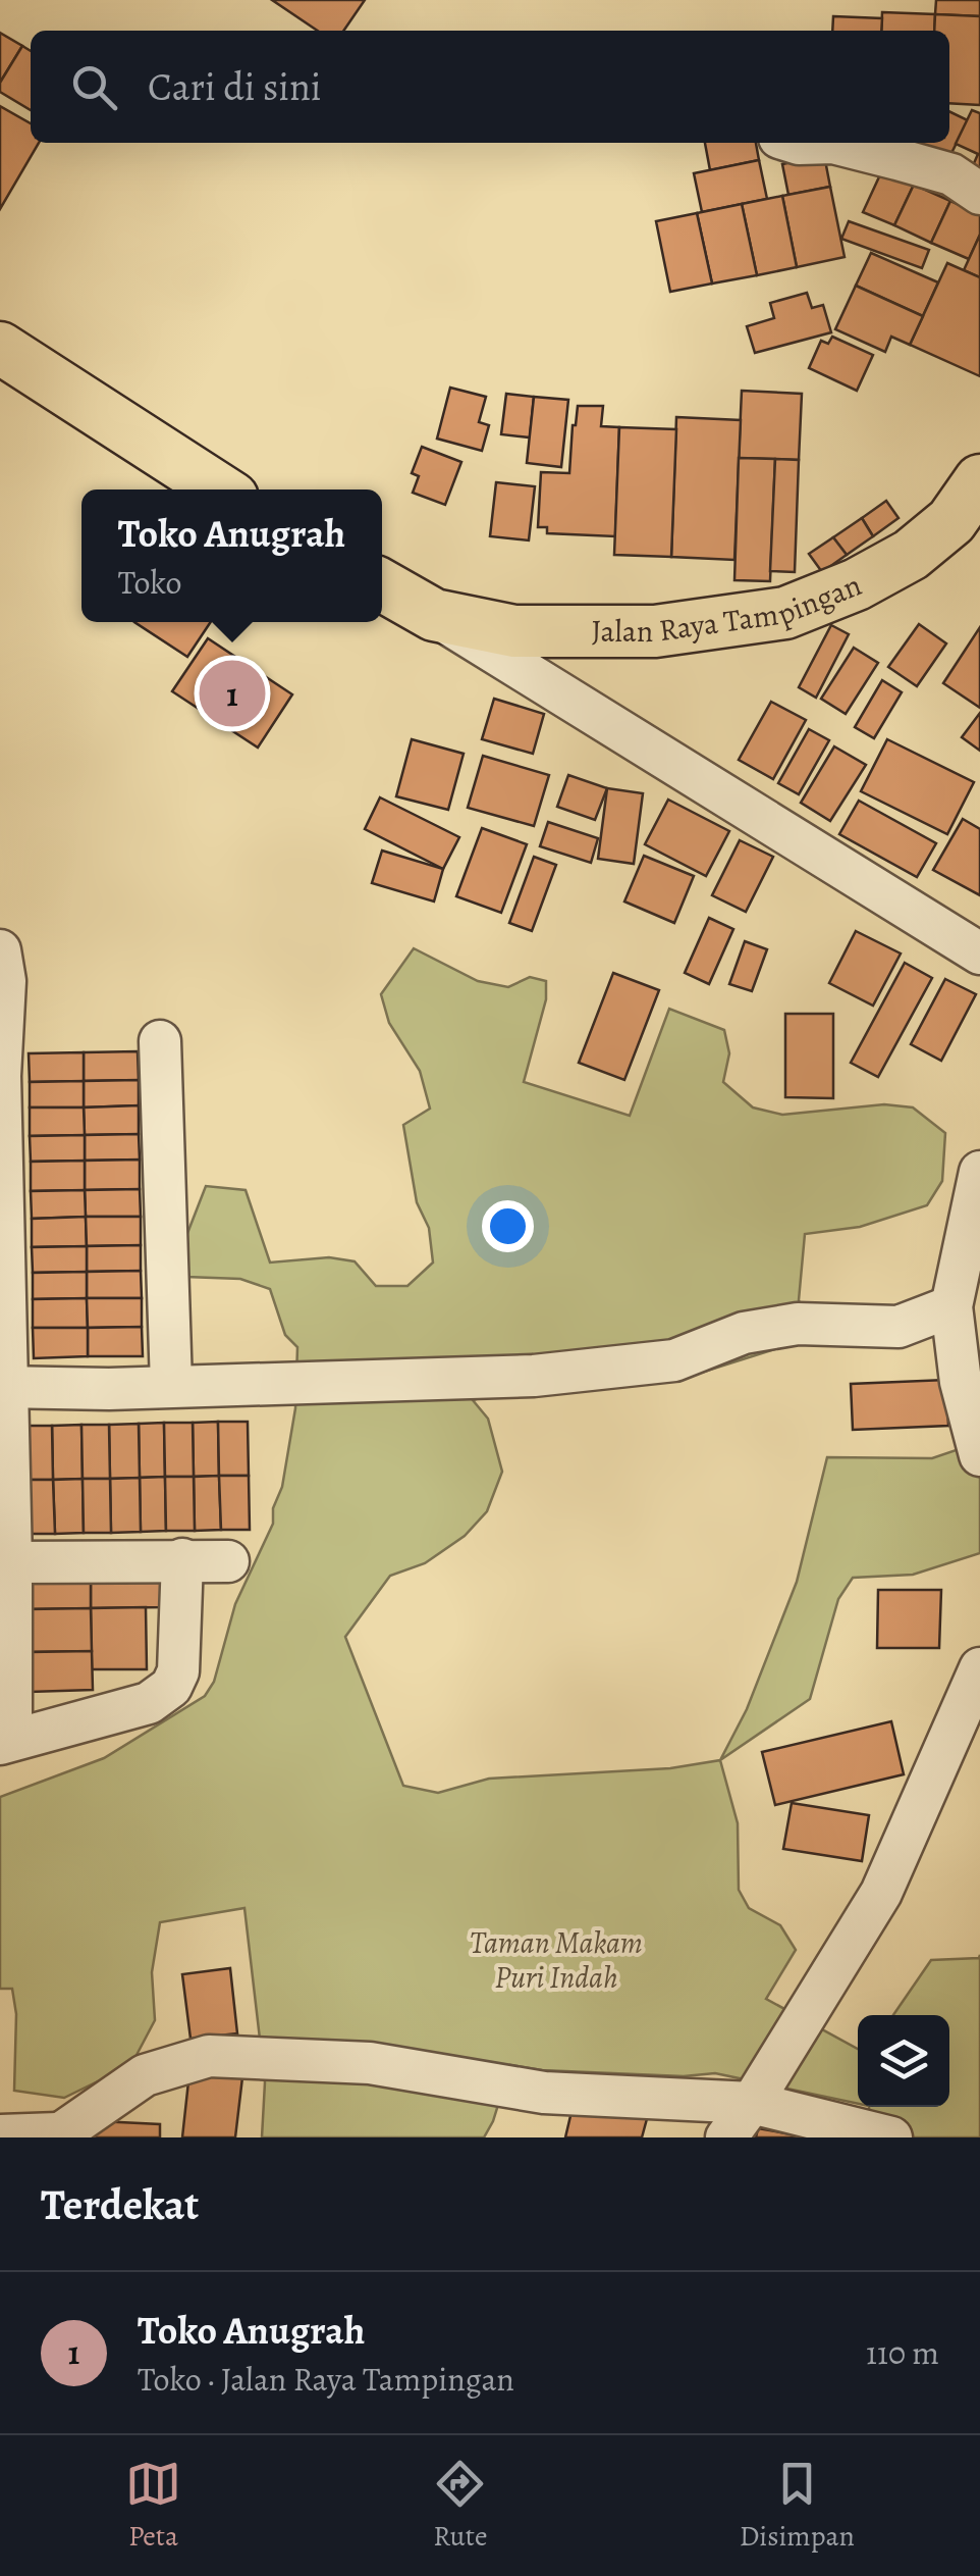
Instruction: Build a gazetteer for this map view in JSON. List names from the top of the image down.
{
  "streets": {
    "main road": ["Jalan Raya Tampingan"]
  },
  "parks": ["Taman Makam Puri Indah"],
  "page": {
    "search": "Cari di sini",
    "popup": ["Toko Anugrah", "Toko"],
    "pins": "1",
    "heading": "Terdekat",
    "list": [
      {
        "mark": "1",
        "name": "Toko Anugrah",
        "note": "Toko · Jalan Raya Tampingan",
        "value": "110 m"
      }
    ],
    "nav": ["Peta", "Rute", "Disimpan"]
  }
}
